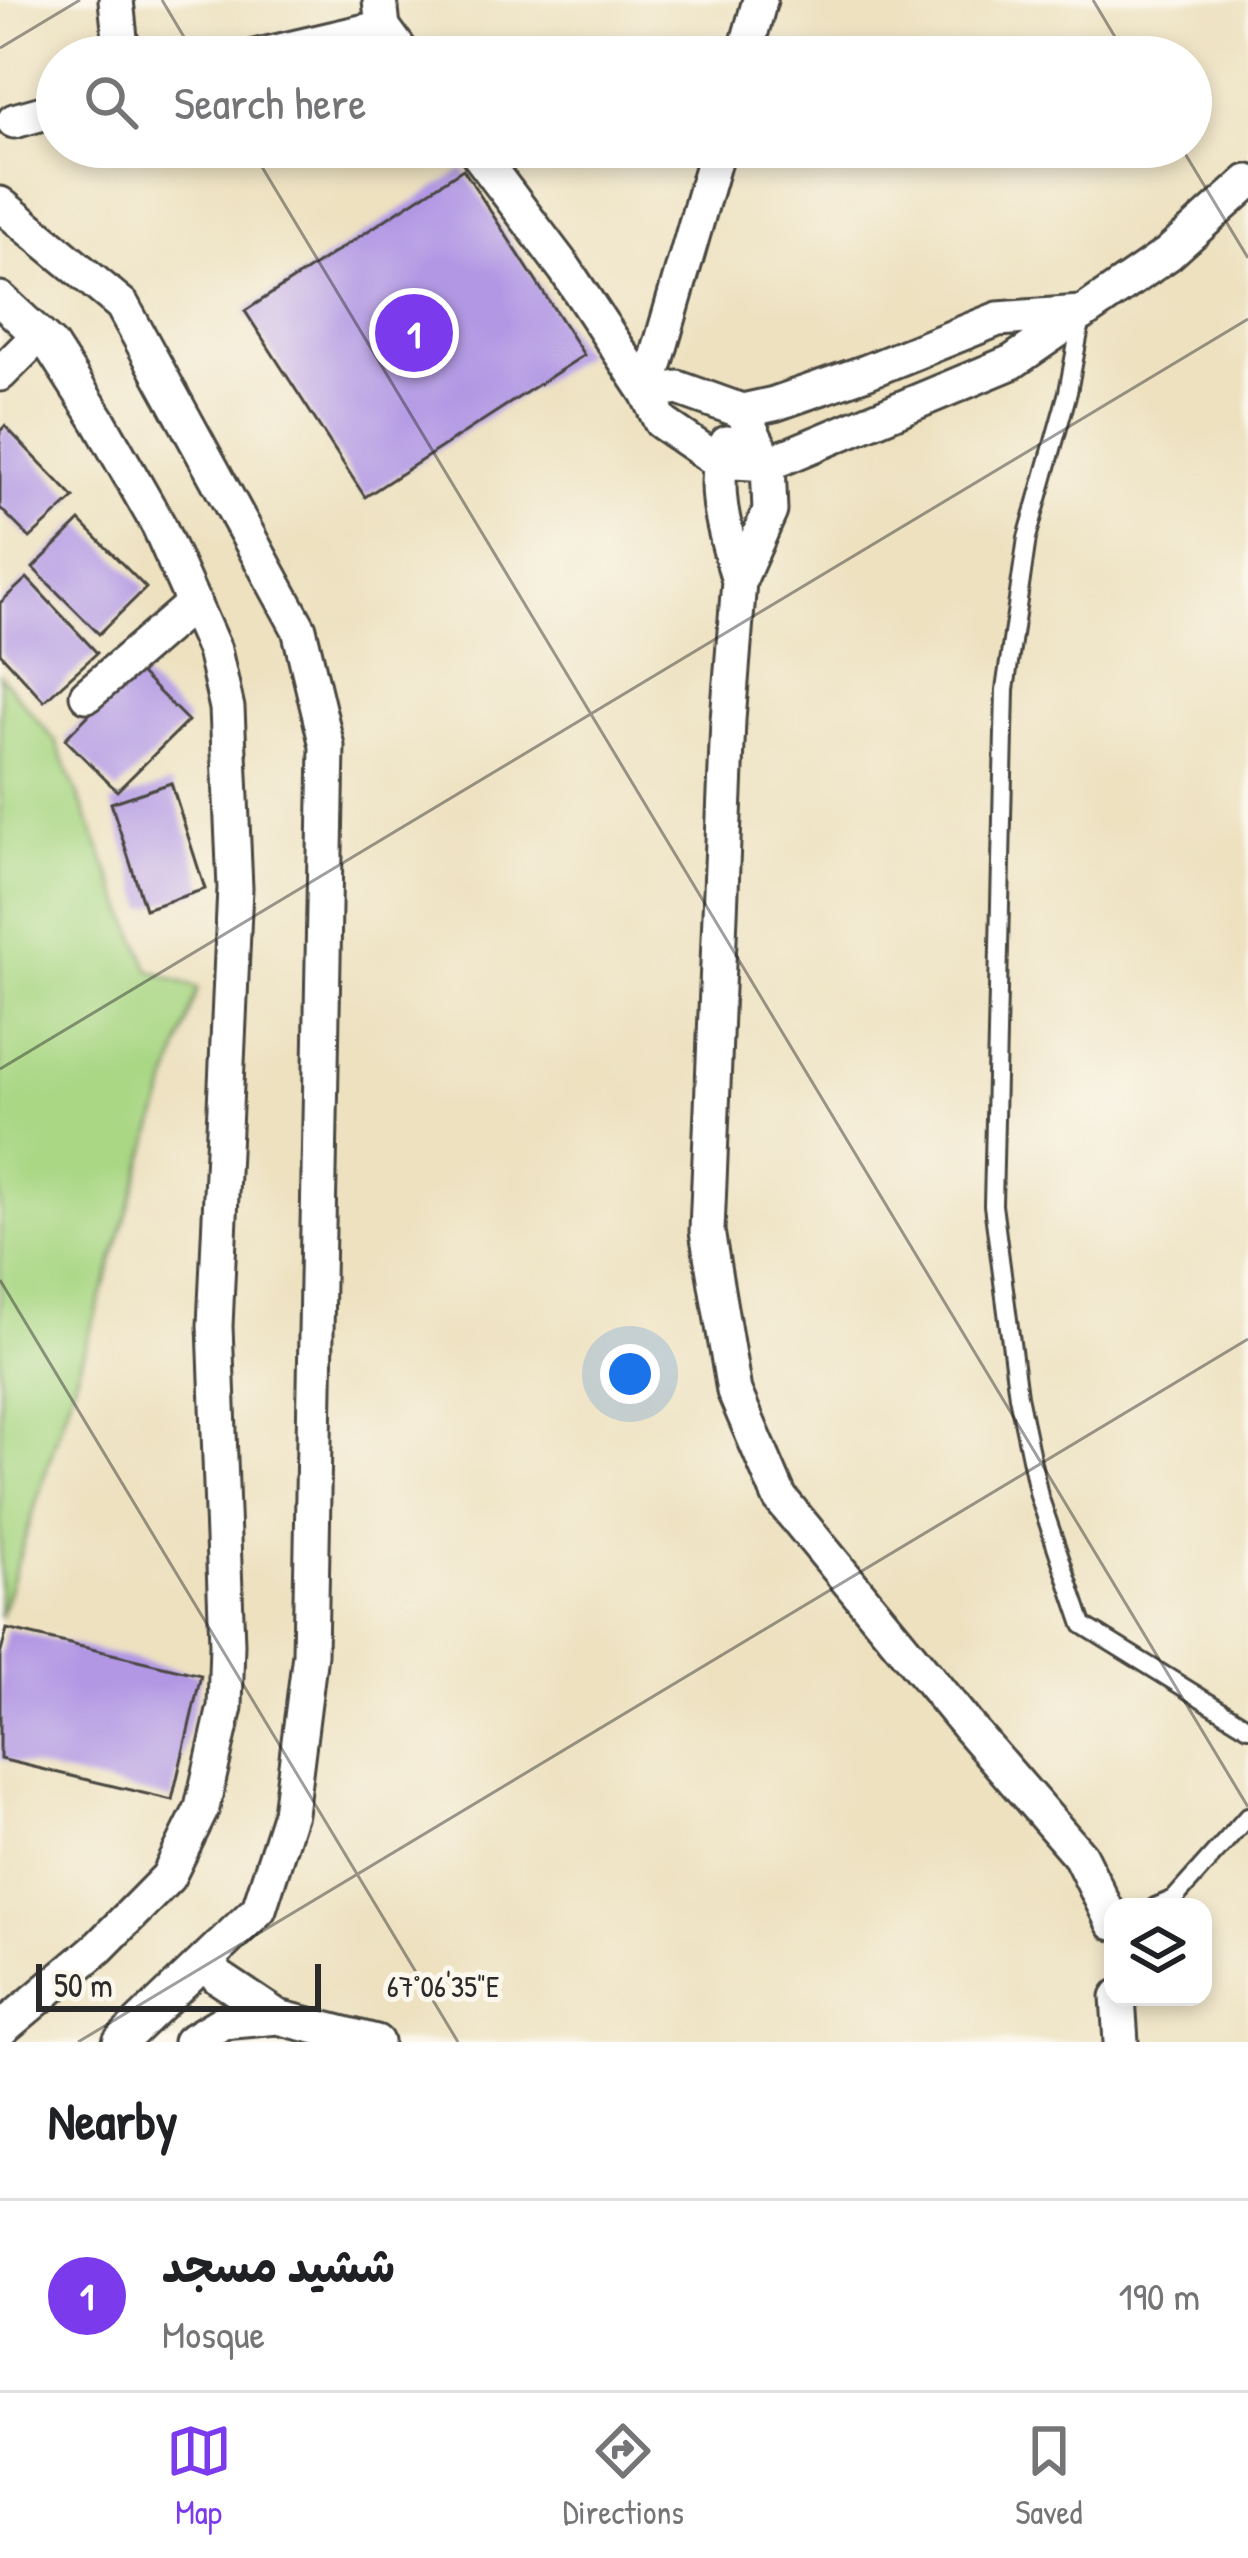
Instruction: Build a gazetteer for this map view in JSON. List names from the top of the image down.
{
  "scale_bar": "50 m",
  "page": {
    "search": "Search here",
    "pins": "1",
    "scale": "50 m",
    "heading": "Nearby",
    "list": [
      {
        "mark": "1",
        "name": "ششید مسجد",
        "note": "Mosque",
        "value": "190 m"
      }
    ],
    "nav": ["Map", "Directions", "Saved"]
  },
  "coordinates": ["67°06'35\"E"]
}
